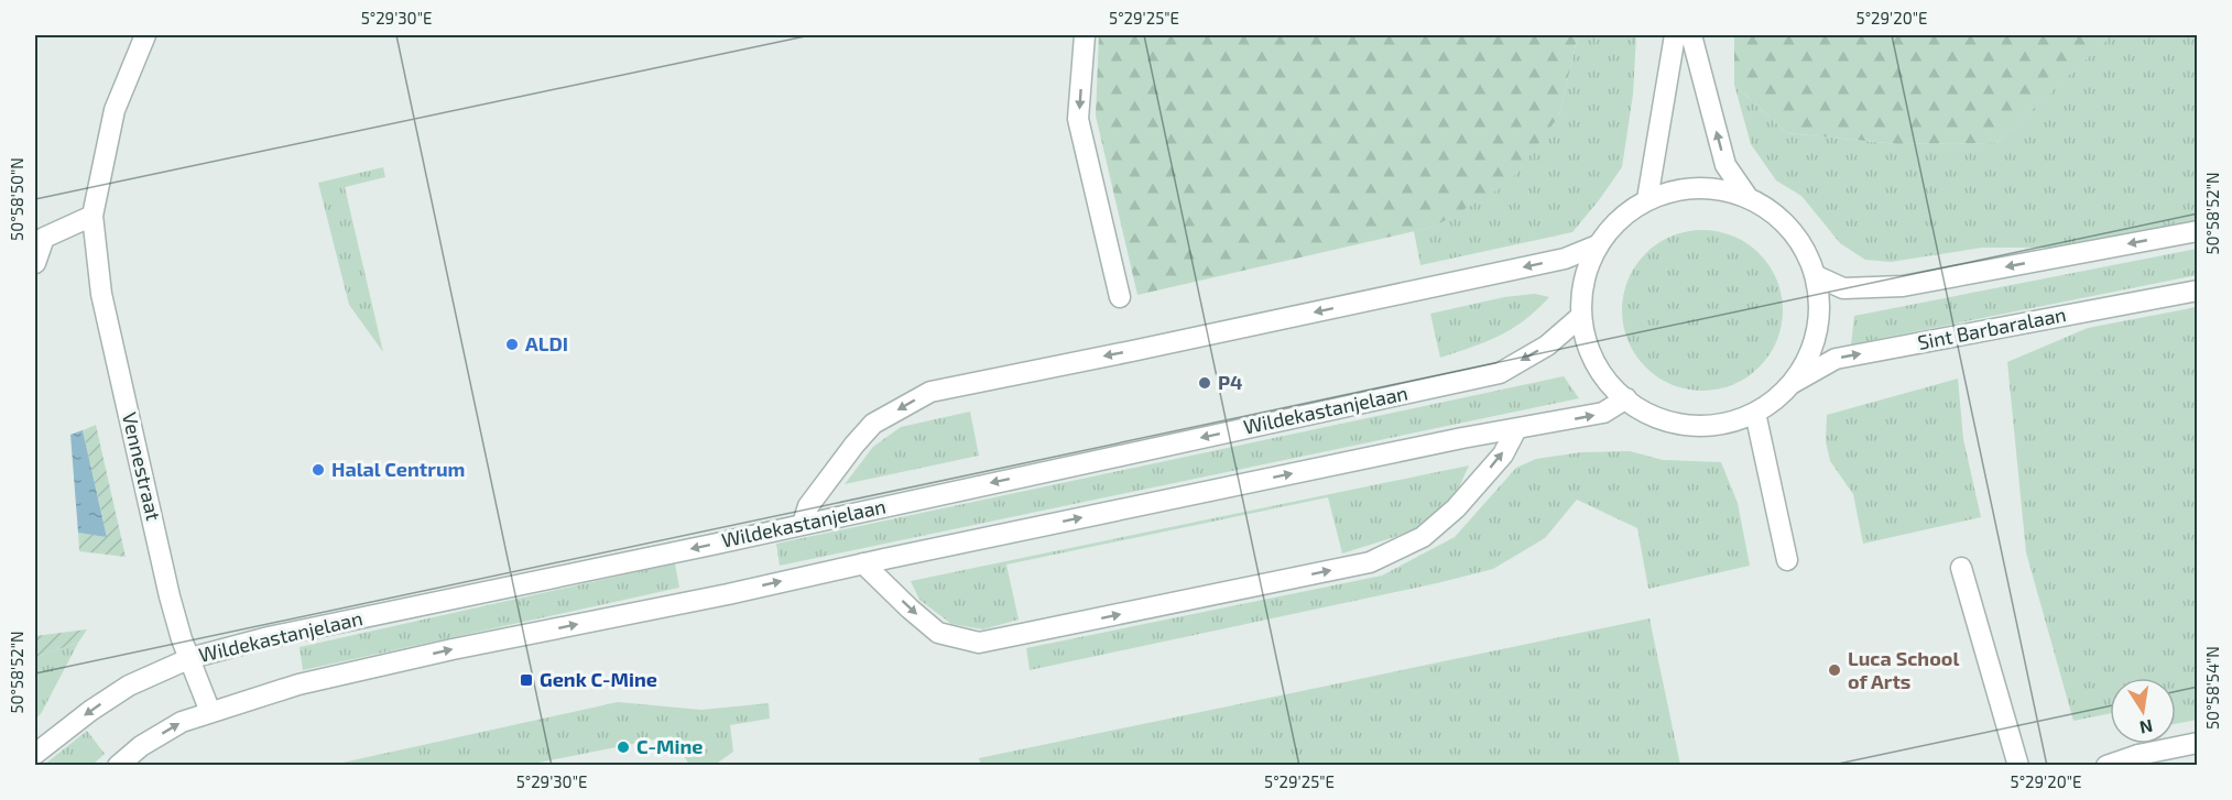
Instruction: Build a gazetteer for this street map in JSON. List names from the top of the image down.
{
  "streets": {
    "street": ["Sint Barbaralaan", "Wildekastanjelaan", "Vennestraat"]
  },
  "crossings": [
    ["Wildekastanjelaan", "Vennestraat"]
  ],
  "places": {
    "other": [
      "ALDI",
      "P4",
      "Halal Centrum",
      "Luca School of Arts",
      "C-Mine"
    ],
    "transit": ["Genk C-Mine"]
  },
  "north": "bottom",
  "coordinates": [
    "5°29'30\"E",
    "5°29'25\"E",
    "5°29'20\"E",
    "50°58'50\"N",
    "50°58'52\"N",
    "50°58'54\"N"
  ]
}
